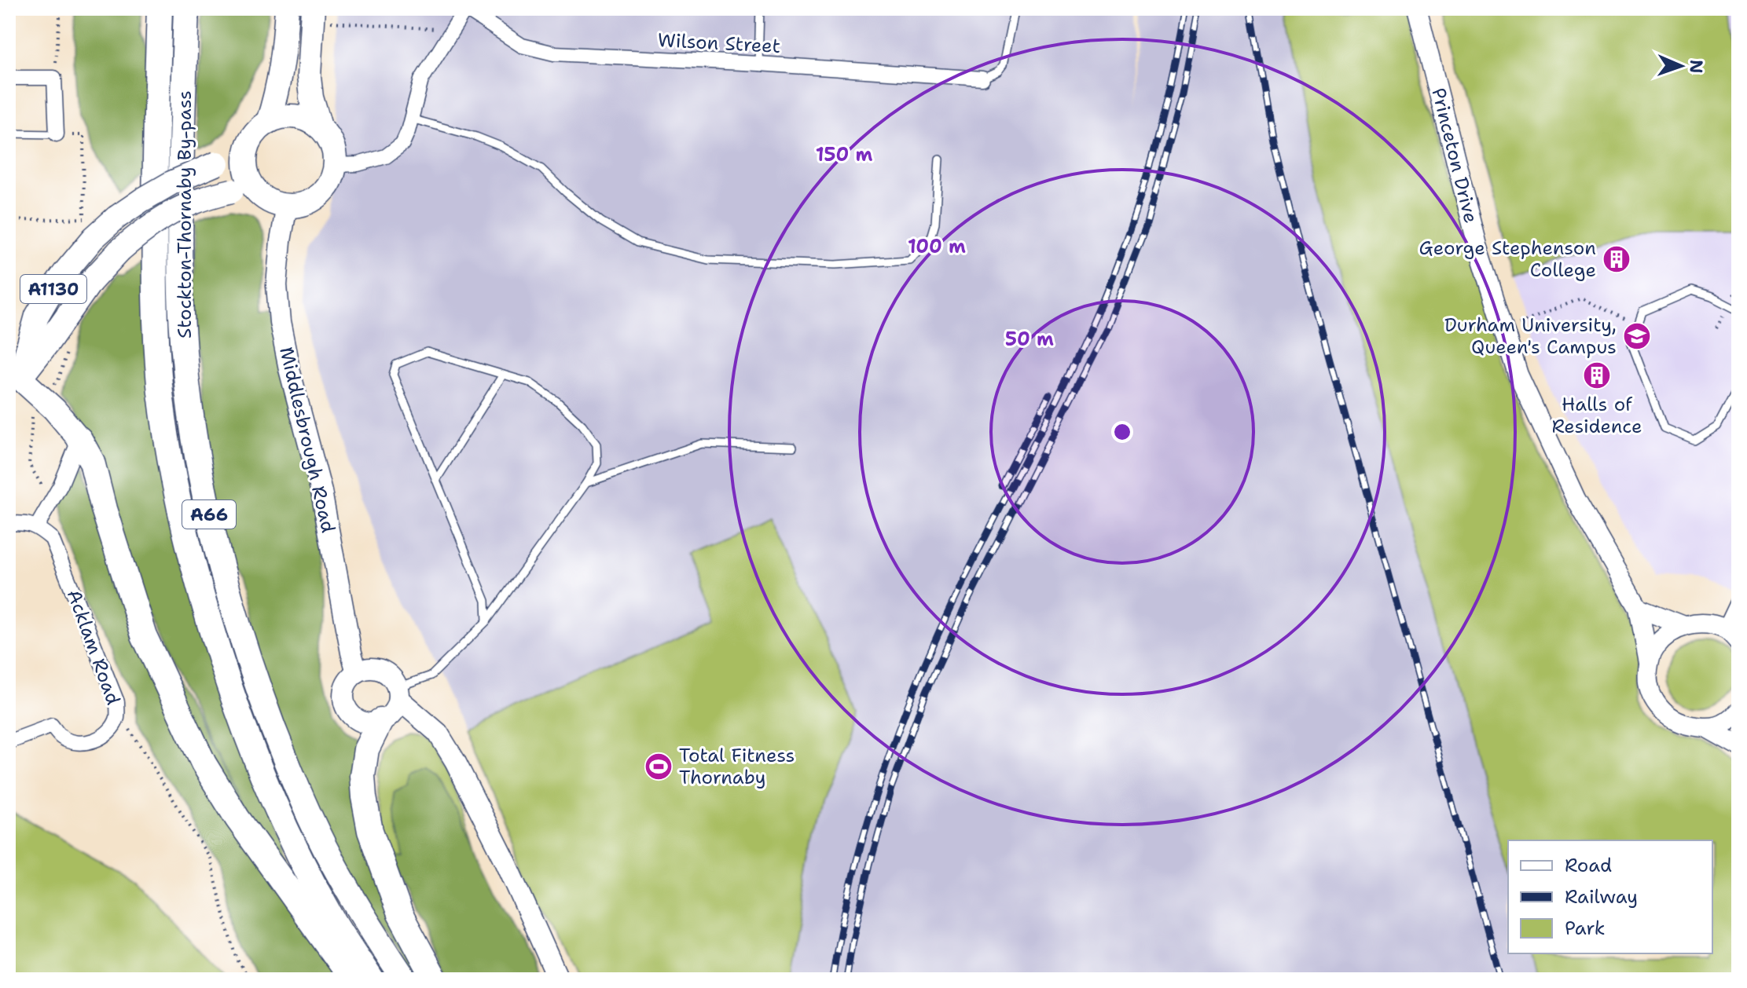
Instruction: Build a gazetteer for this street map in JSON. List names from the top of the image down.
{
  "streets": {
    "highway": ["Stockton-Thornaby By-pass", "A66"],
    "main road": ["A1130", "Middlesbrough Road"],
    "street": ["Wilson Street", "Princeton Drive", "Acklam Road"]
  },
  "crossings": [
    ["A1130", "Middlesbrough Road"]
  ],
  "places": {
    "building": ["George Stephenson College", "Halls of Residence"],
    "school or university": ["Durham University, Queen's Campus"],
    "sports": ["Total Fitness Thornaby"]
  },
  "legend": ["Road", "Railway", "Park"],
  "north": "right",
  "rings": ["150 m", "100 m", "50 m"]
}
